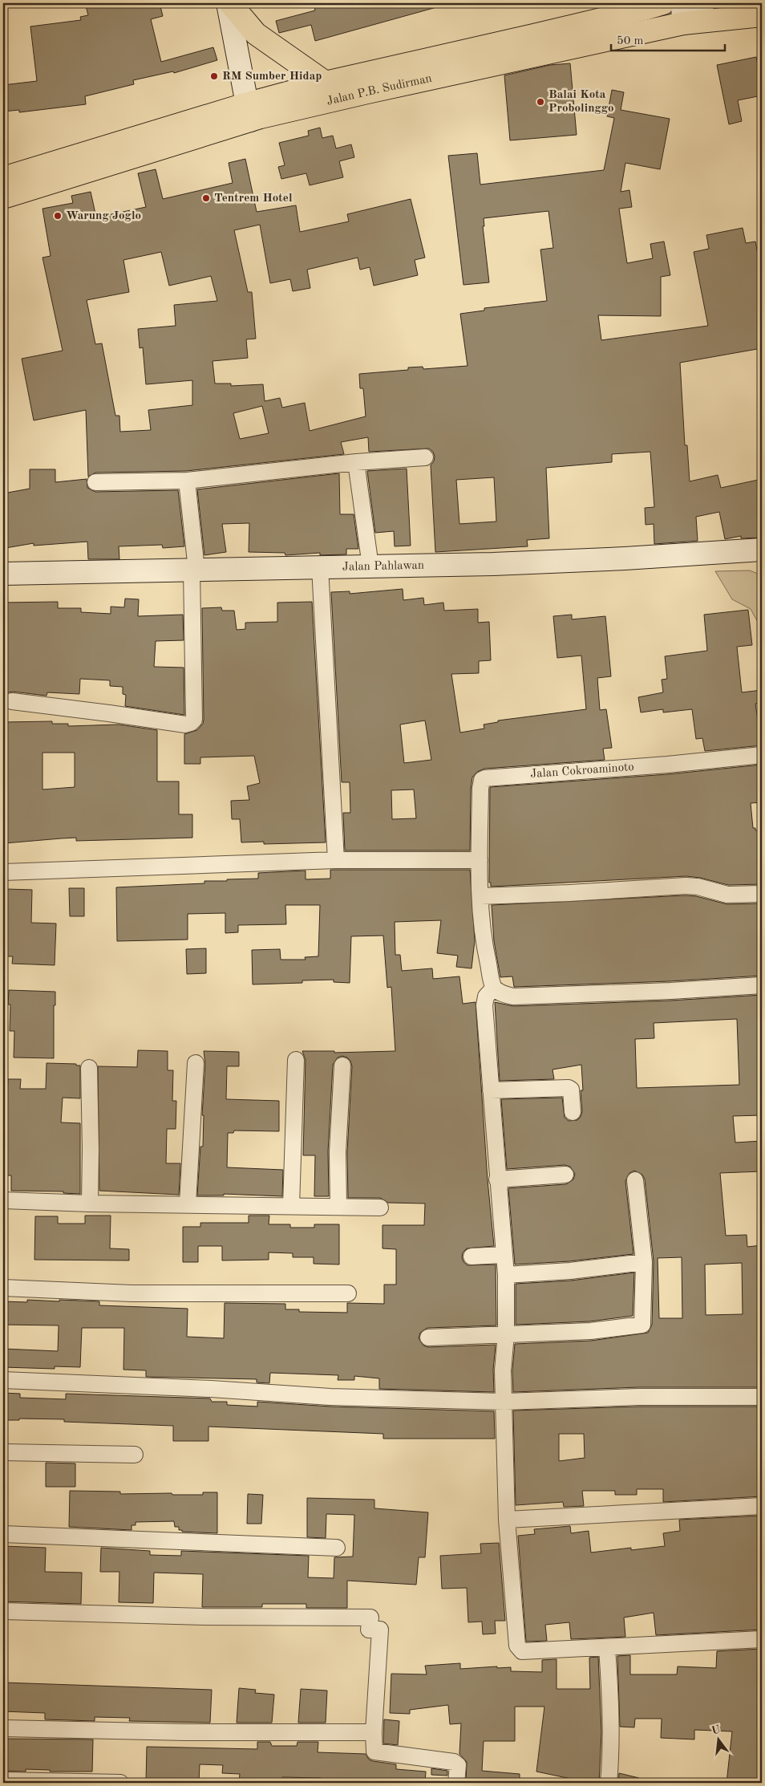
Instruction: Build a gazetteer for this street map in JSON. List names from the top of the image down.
{
  "streets": {
    "main road": ["Jalan P.B. Sudirman", "Jalan Pahlawan"],
    "street": ["Jalan Cokroaminoto"]
  },
  "places": [
    "RM Sumber Hidap",
    "Balai Kota Probolinggo",
    "Tentrem Hotel",
    "Warung Joglo"
  ],
  "scale_bar": "50 m",
  "north": "top"
}
